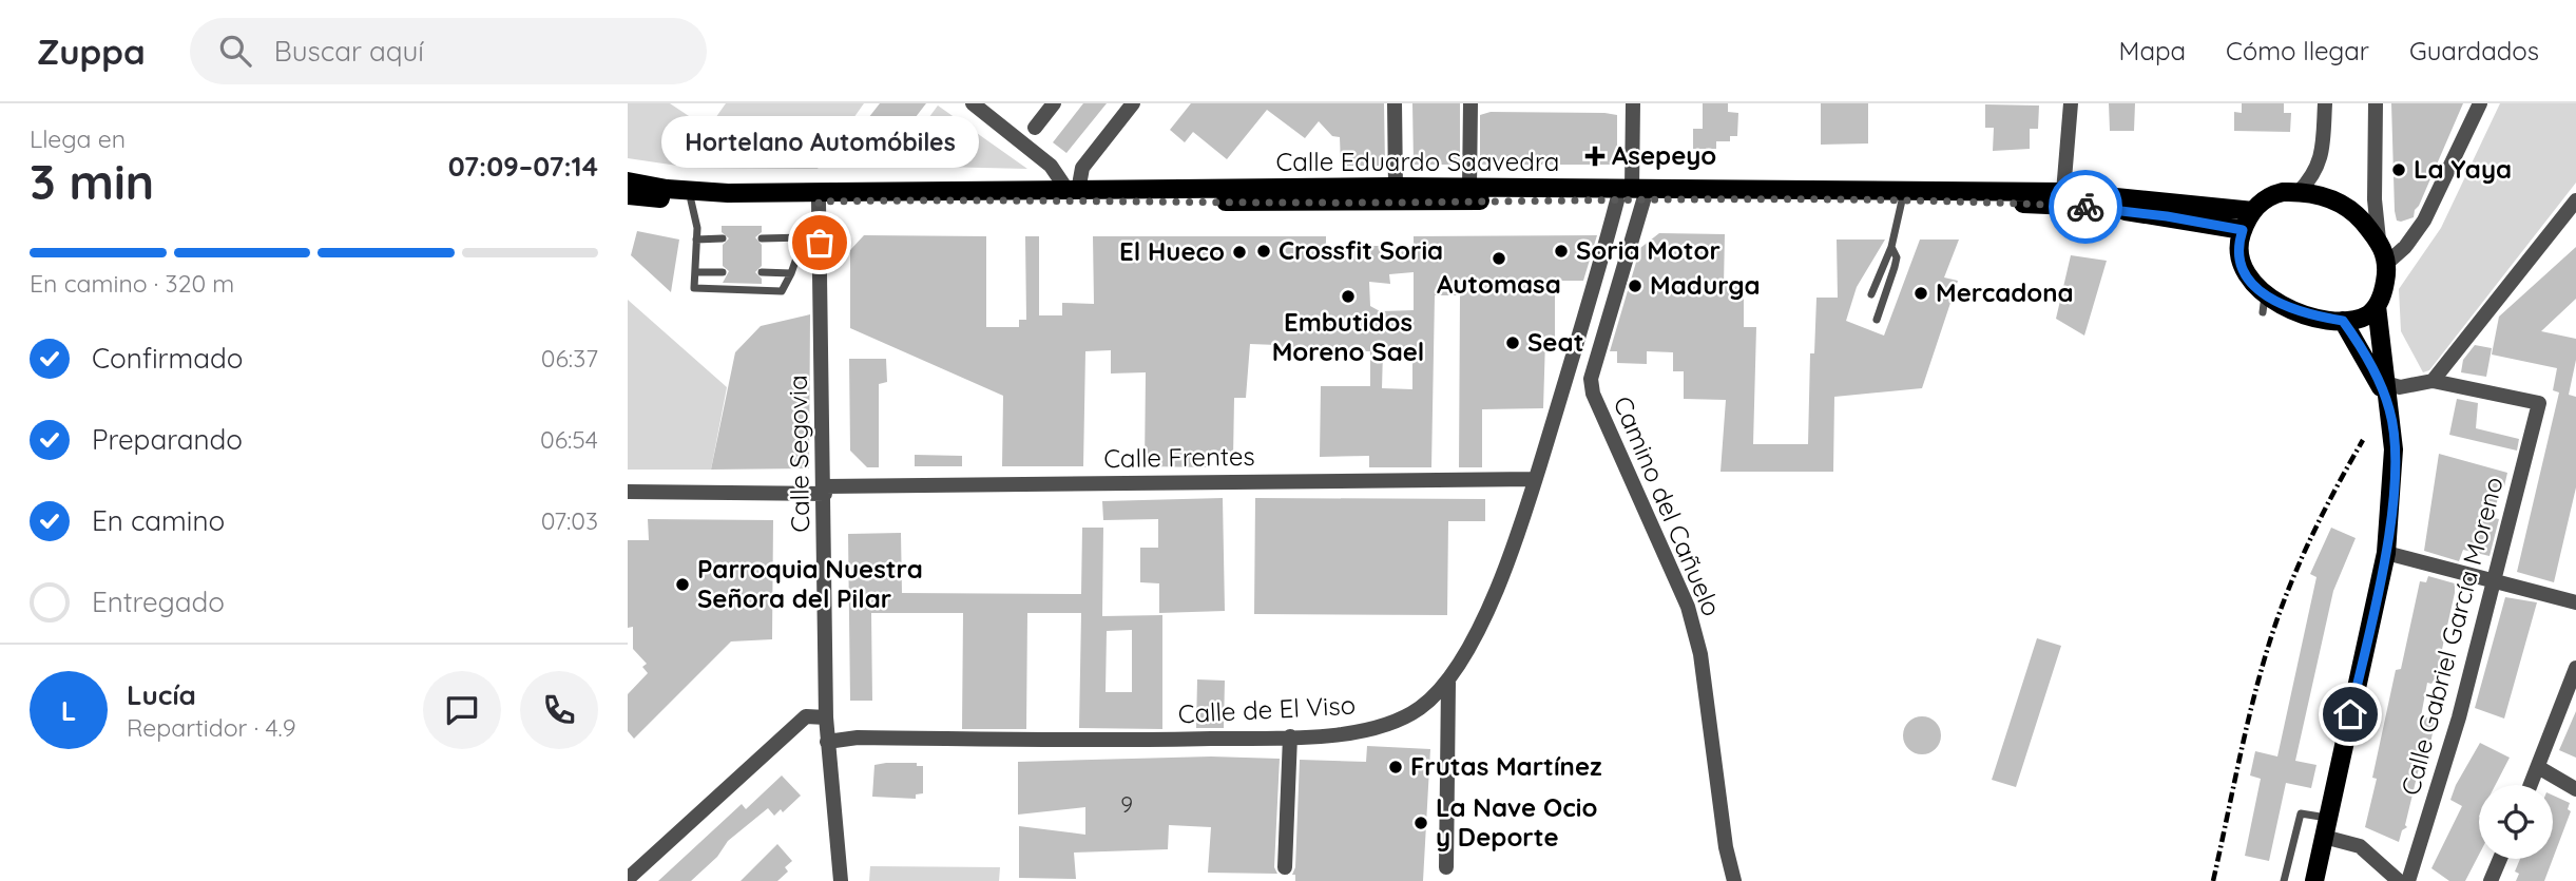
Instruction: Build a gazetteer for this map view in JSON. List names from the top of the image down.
{
  "streets": {
    "main road": ["Calle Eduardo Saavedra"],
    "street": [
      "Calle Segovia",
      "Calle Frentes",
      "Camino del Cañuelo",
      "Calle Gabriel García Moreno",
      "Calle de El Viso"
    ]
  },
  "crossings": [
    ["Calle Eduardo Saavedra", "Calle Segovia"],
    ["Calle Eduardo Saavedra", "Camino del Cañuelo"],
    ["Calle Eduardo Saavedra", "Calle de El Viso"],
    ["Calle Segovia", "Calle Frentes"],
    ["Calle Segovia", "Calle de El Viso"],
    ["Calle Frentes", "Calle de El Viso"],
    ["Camino del Cañuelo", "Calle de El Viso"]
  ],
  "places": {
    "health": ["Asepeyo"],
    "other": [
      "La Yaya",
      "Hortelano Automóbiles",
      "Crossfit Soria",
      "Soria Motor",
      "El Hueco",
      "Automasa",
      "Madurga",
      "Mercadona",
      "Embutidos Moreno Sael",
      "Seat",
      "Parroquia Nuestra Señora del Pilar",
      "Frutas Martínez",
      "La Nave Ocio y Deporte"
    ]
  },
  "house_numbers": ["9"],
  "page": {
    "header": "Zuppa",
    "search": "Buscar aquí",
    "nav": ["Mapa", "Cómo llegar", "Guardados"],
    "heading": ["3 min", "Llega en", "07:09–07:14"],
    "panel": ["Lucía", "Repartidor · 4.9"],
    "bubble": "Hortelano Automóbiles",
    "bar": "En camino · 320 m",
    "list": [
      ["Confirmado", "06:37"],
      ["Preparando", "06:54"],
      ["En camino", "07:03"],
      "Entregado"
    ],
    "round": "L"
  }
}
